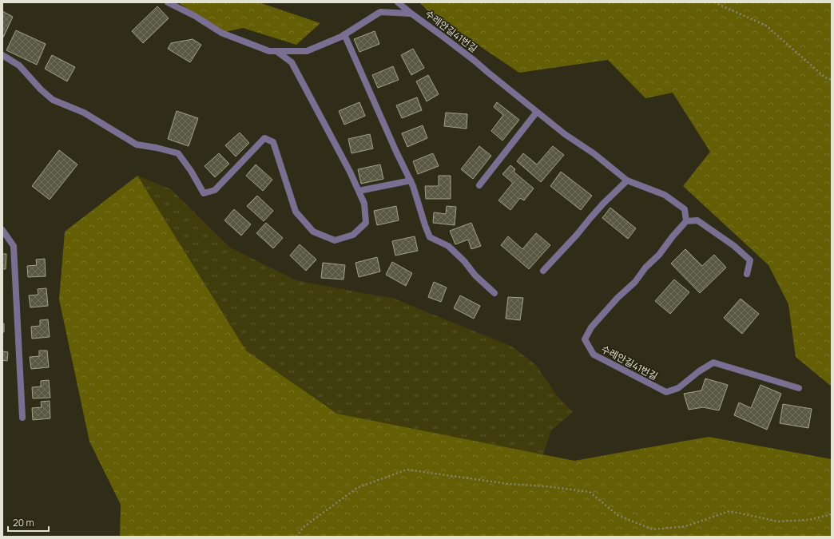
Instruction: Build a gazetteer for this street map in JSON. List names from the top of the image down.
{
  "streets": {
    "lane": ["수레안길41번길"]
  },
  "scale_bar": "20 m"
}
